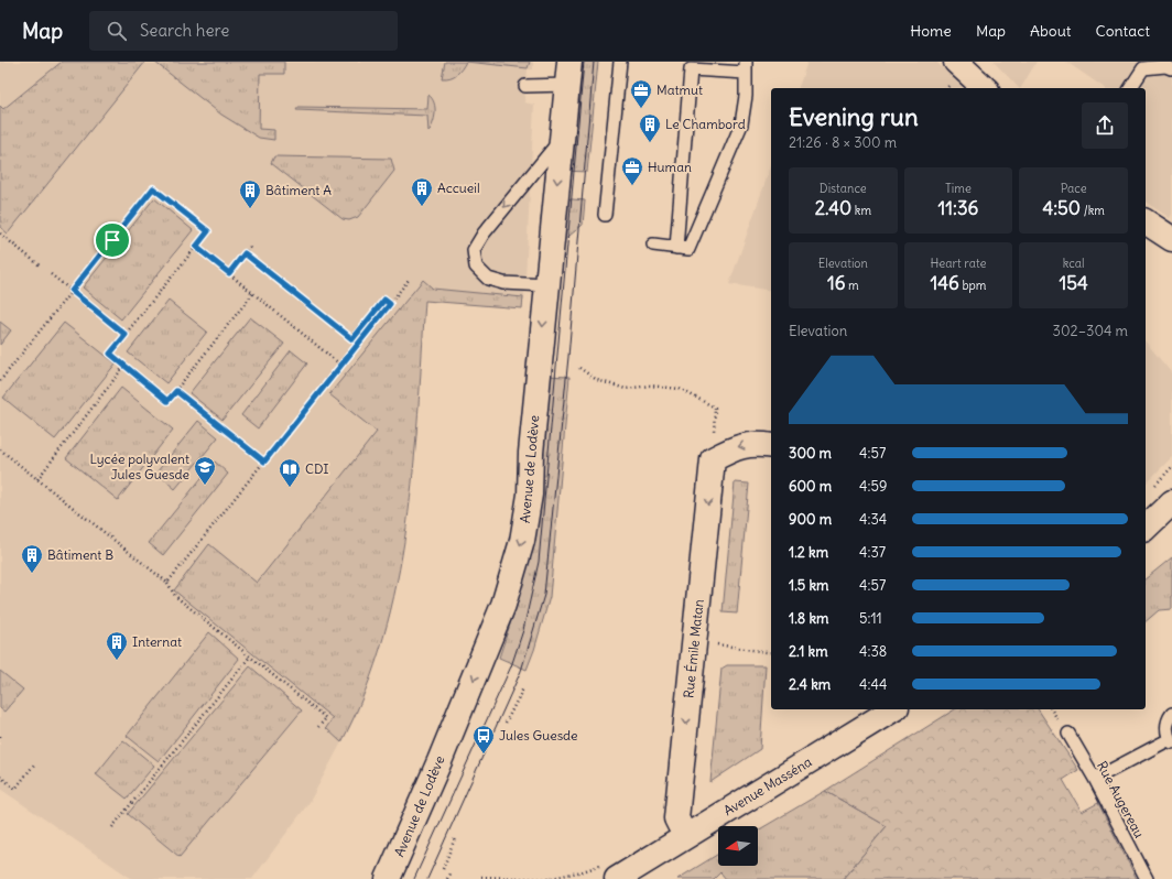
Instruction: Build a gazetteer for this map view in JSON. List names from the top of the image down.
{
  "streets": {
    "street": ["Avenue de Lodève", "Rue Émile Matan", "Avenue Masséna"],
    "lane": ["Rue Augereau"]
  },
  "crossings": [
    ["Rue Émile Matan", "Avenue Masséna"]
  ],
  "one_way": ["Avenue de Lodève", "Rue Émile Matan"],
  "places": {
    "office": ["Matmut", "Human"],
    "building": [
      "Le Chambord",
      "Accueil",
      "Bâtiment A",
      "Bâtiment B",
      "Internat"
    ],
    "school or university": ["Lycée polyvalent Jules Guesde"],
    "library": ["CDI"],
    "bus stop": ["Jules Guesde"]
  },
  "north": "left",
  "page": {
    "header": "Map",
    "search": "Search here",
    "nav": [
      "Home",
      "Map",
      "About",
      "Contact"
    ],
    "heading": ["Evening run", "21:26 · 8 × 300 m"],
    "stats": [
      ["Distance", "2.40 km"],
      ["Time", "11:36"],
      ["Pace", "4:50 /km"],
      ["Elevation", "16 m"],
      ["Heart rate", "146 bpm"],
      ["kcal", "154"]
    ],
    "chart": ["Elevation", "302–304 m"],
    "list": [
      {
        "name": "300 m",
        "note": "4:57"
      },
      {
        "name": "600 m",
        "note": "4:59"
      },
      {
        "name": "900 m",
        "note": "4:34"
      },
      {
        "name": "1.2 km",
        "note": "4:37"
      },
      {
        "name": "1.5 km",
        "note": "4:57"
      },
      {
        "name": "1.8 km",
        "note": "5:11"
      },
      {
        "name": "2.1 km",
        "note": "4:38"
      },
      {
        "name": "2.4 km",
        "note": "4:44"
      }
    ]
  }
}
